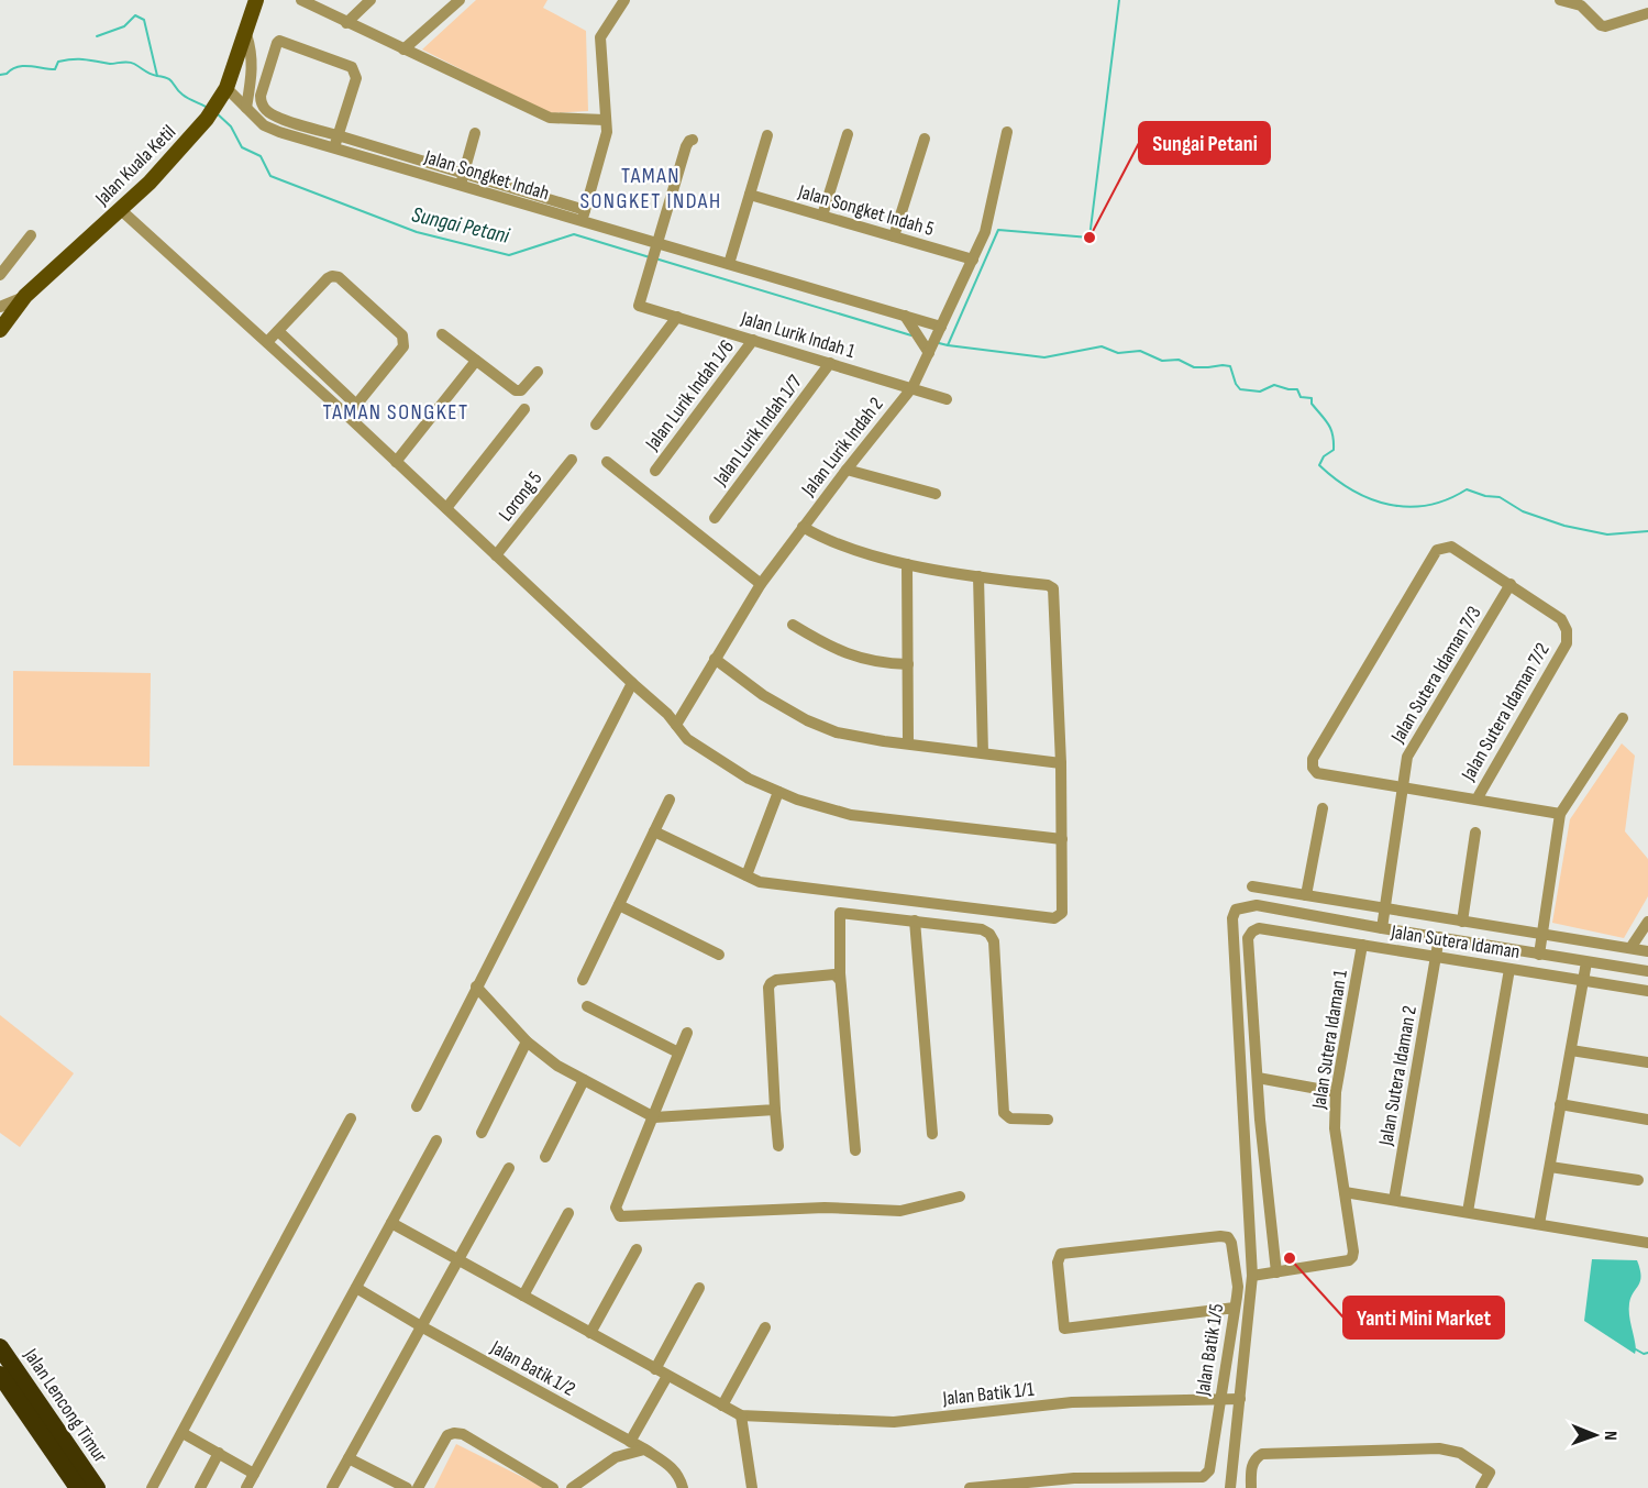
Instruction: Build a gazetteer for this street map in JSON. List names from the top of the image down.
{
  "streets": {
    "highway": ["Jalan Lencong Timur"],
    "main road": ["Jalan Kuala Ketil"],
    "street": [
      "Jalan Songket Indah",
      "Jalan Songket Indah 5",
      "Jalan Lurik Indah 1",
      "Jalan Lurik Indah 1/6",
      "Jalan Lurik Indah 1/7",
      "Jalan Lurik Indah 2",
      "Lorong 5",
      "Jalan Sutera Idaman 7/3",
      "Jalan Sutera Idaman 7/2",
      "Jalan Sutera Idaman",
      "Jalan Sutera Idaman 1",
      "Jalan Sutera Idaman 2",
      "Jalan Batik 1/5",
      "Jalan Batik 1/2",
      "Jalan Batik 1/1"
    ]
  },
  "crossings": [
    ["Jalan Kuala Ketil", "Jalan Songket Indah"],
    ["Jalan Songket Indah 5", "Jalan Lurik Indah 2"],
    ["Jalan Lurik Indah 1", "Jalan Lurik Indah 1/6"],
    ["Jalan Lurik Indah 1", "Jalan Lurik Indah 1/7"],
    ["Jalan Lurik Indah 1", "Jalan Lurik Indah 2"],
    ["Jalan Sutera Idaman 7/3", "Jalan Sutera Idaman 7/2"],
    ["Jalan Sutera Idaman", "Jalan Sutera Idaman 1"],
    ["Jalan Sutera Idaman", "Jalan Sutera Idaman 2"],
    ["Jalan Batik 1/5", "Jalan Batik 1/1"]
  ],
  "districts": ["TAMAN SONGKET INDAH", "TAMAN SONGKET"],
  "water": ["Sungai Petani"],
  "places": ["Sungai Petani", "Yanti Mini Market"],
  "north": "right"
}
